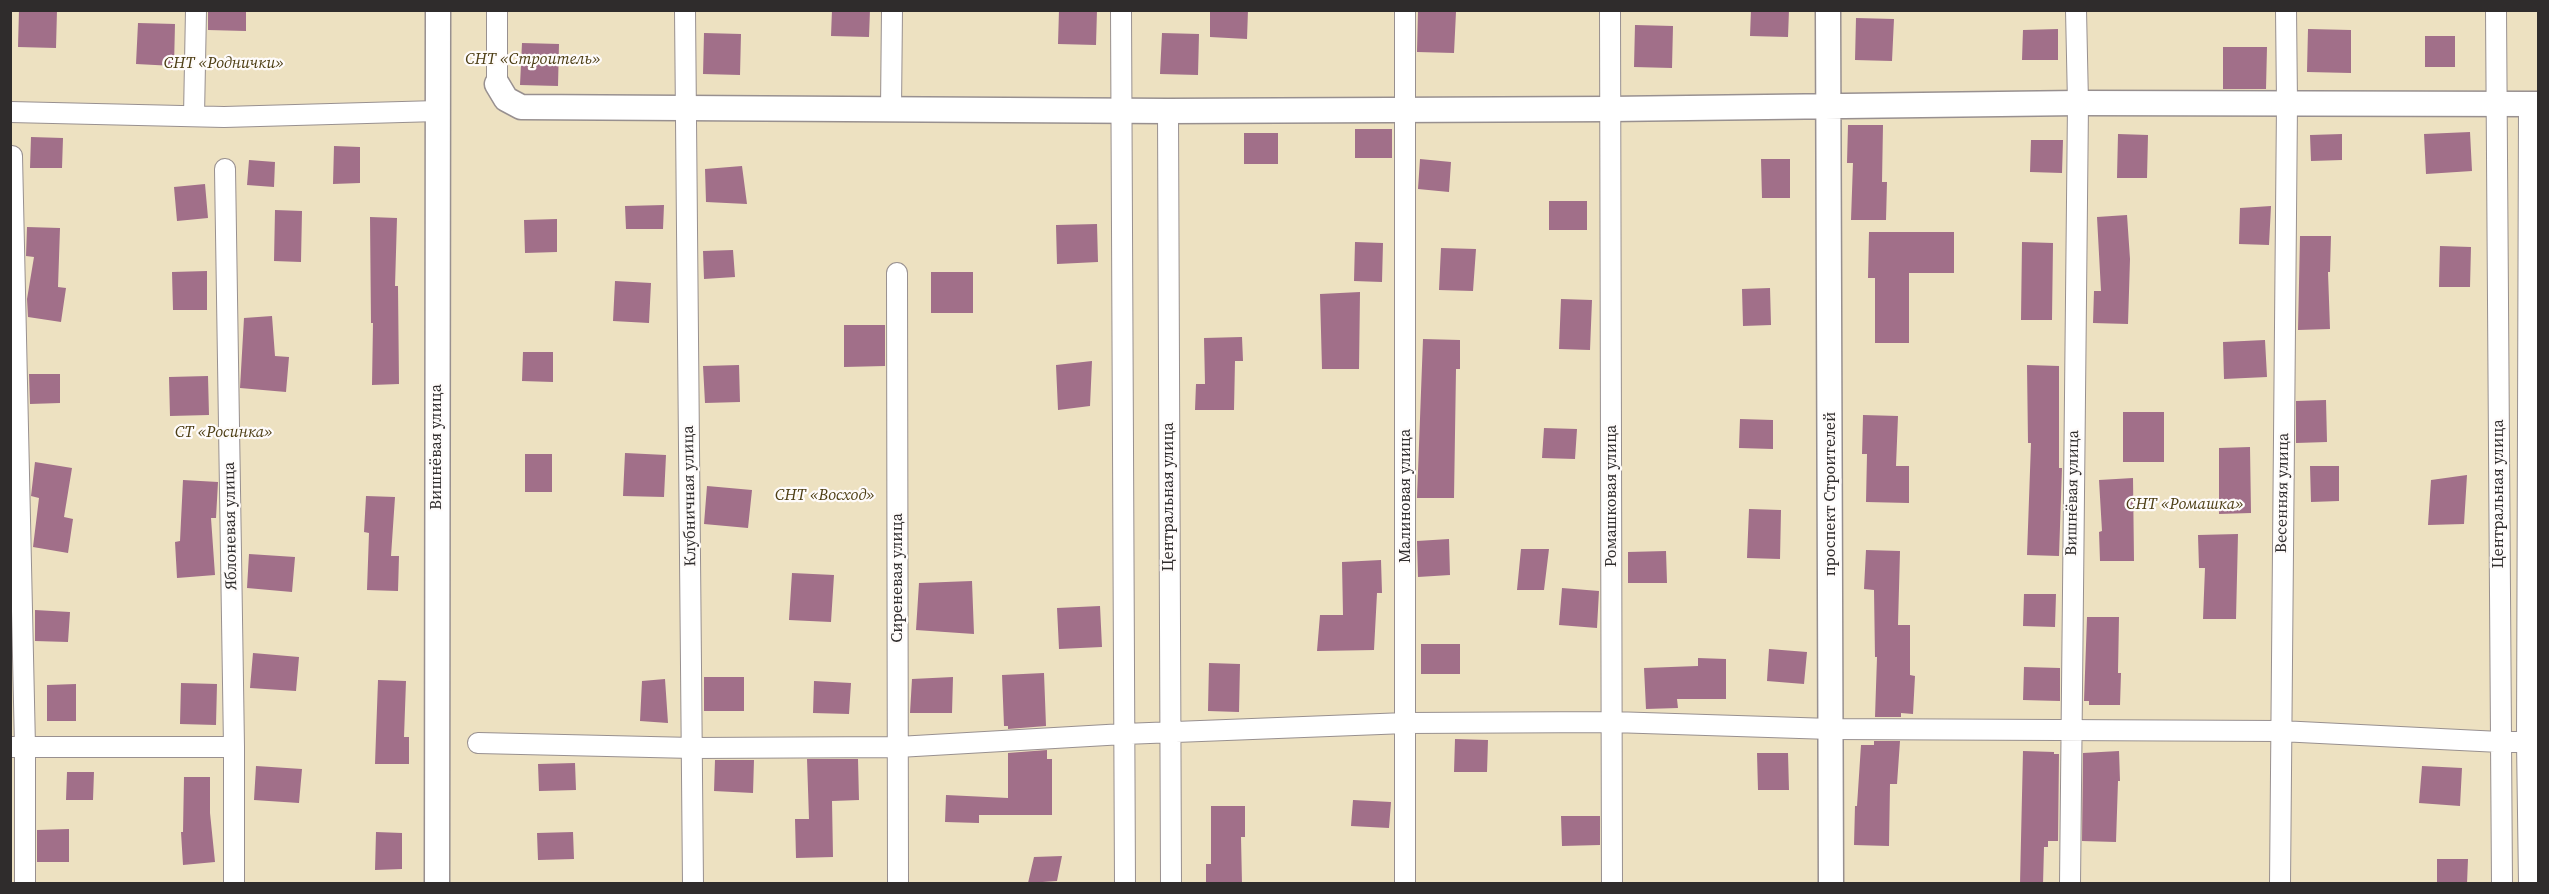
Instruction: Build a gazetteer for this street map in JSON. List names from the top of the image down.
{
  "streets": {
    "street": [
      "Вишнёвая улица",
      "Весенняя улица",
      "проспект Строителей",
      "Центральная улица",
      "Клубничная улица",
      "Малиновая улица",
      "Ромашковая улица",
      "Яблоневая улица",
      "Сиреневая улица"
    ]
  },
  "parks": [
    "СНТ «Строитель»",
    "СНТ «Роднички»",
    "СТ «Росинка»",
    "СНТ «Восход»",
    "СНТ «Ромашка»"
  ]
}
